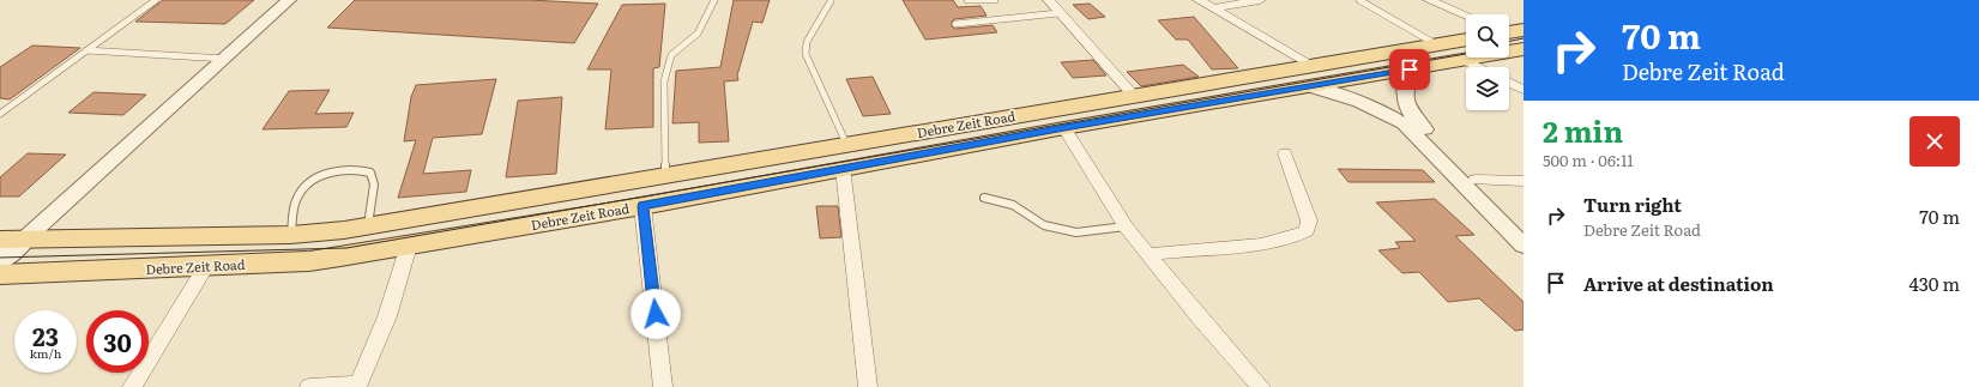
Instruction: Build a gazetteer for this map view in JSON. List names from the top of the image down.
{
  "streets": {
    "main road": ["Debre Zeit Road"]
  },
  "page": {
    "turn": ["70 m", "Debre Zeit Road"],
    "heading": ["2 min", "500 m · 06:11"],
    "list": [
      {
        "name": "Turn right",
        "note": "Debre Zeit Road",
        "value": "70 m"
      },
      {
        "name": "Arrive at destination",
        "value": "430 m"
      }
    ],
    "speed": "23 km/h",
    "limit": "30"
  }
}
